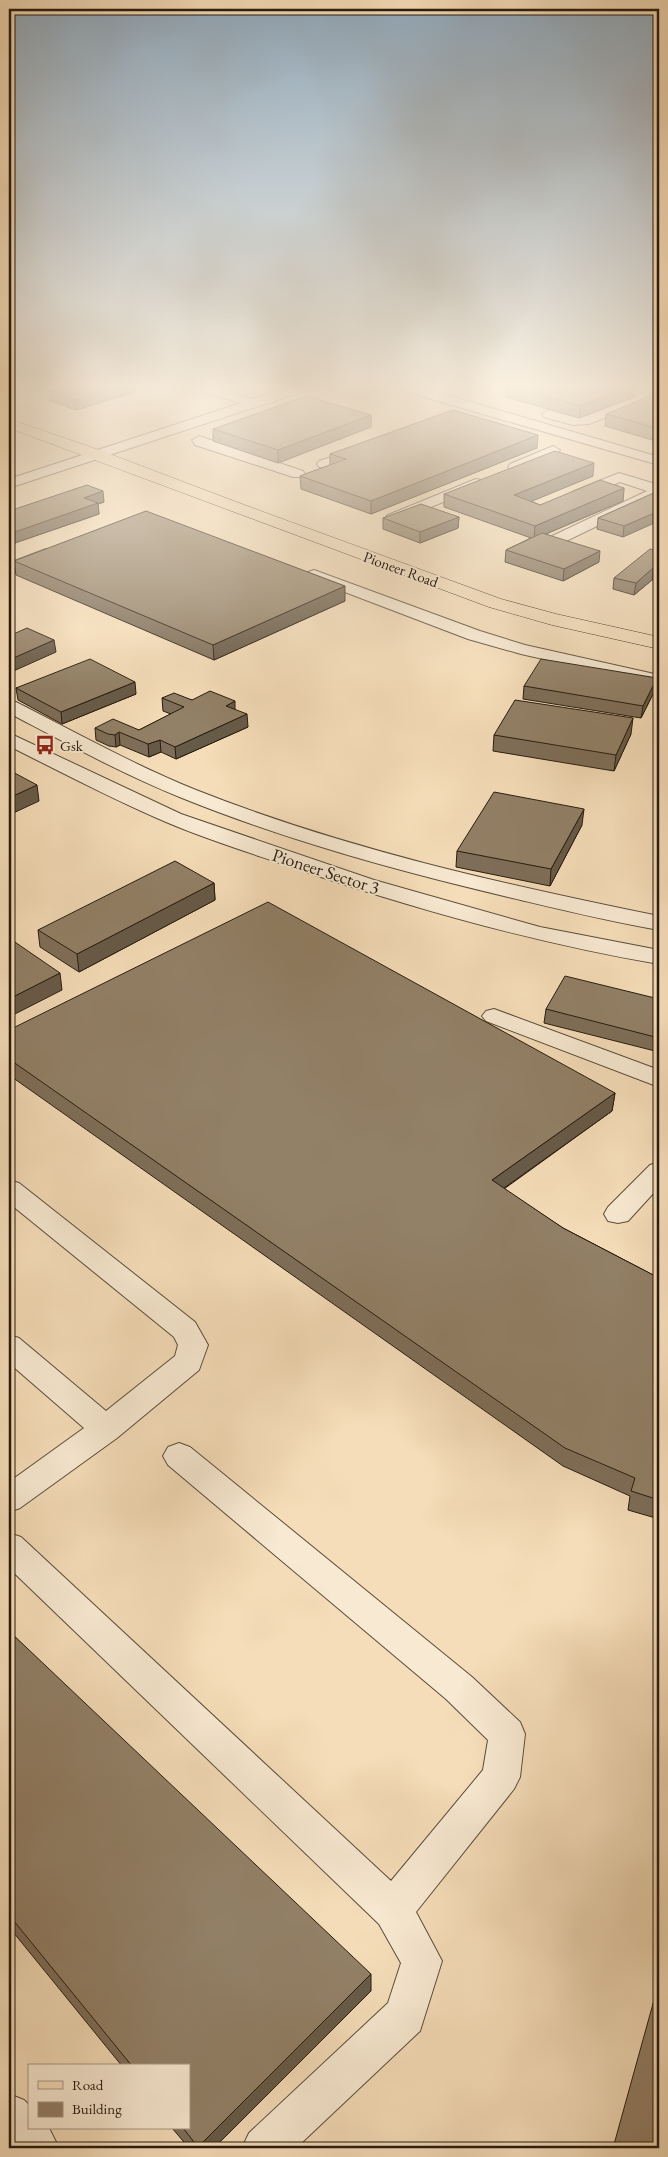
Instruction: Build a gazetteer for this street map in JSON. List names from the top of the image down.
{
  "streets": {
    "main road": ["Pioneer Road"],
    "street": ["Pioneer Sector 3"]
  },
  "places": {
    "bus stop": ["Gsk"]
  },
  "legend": ["Road", "Building"]
}
